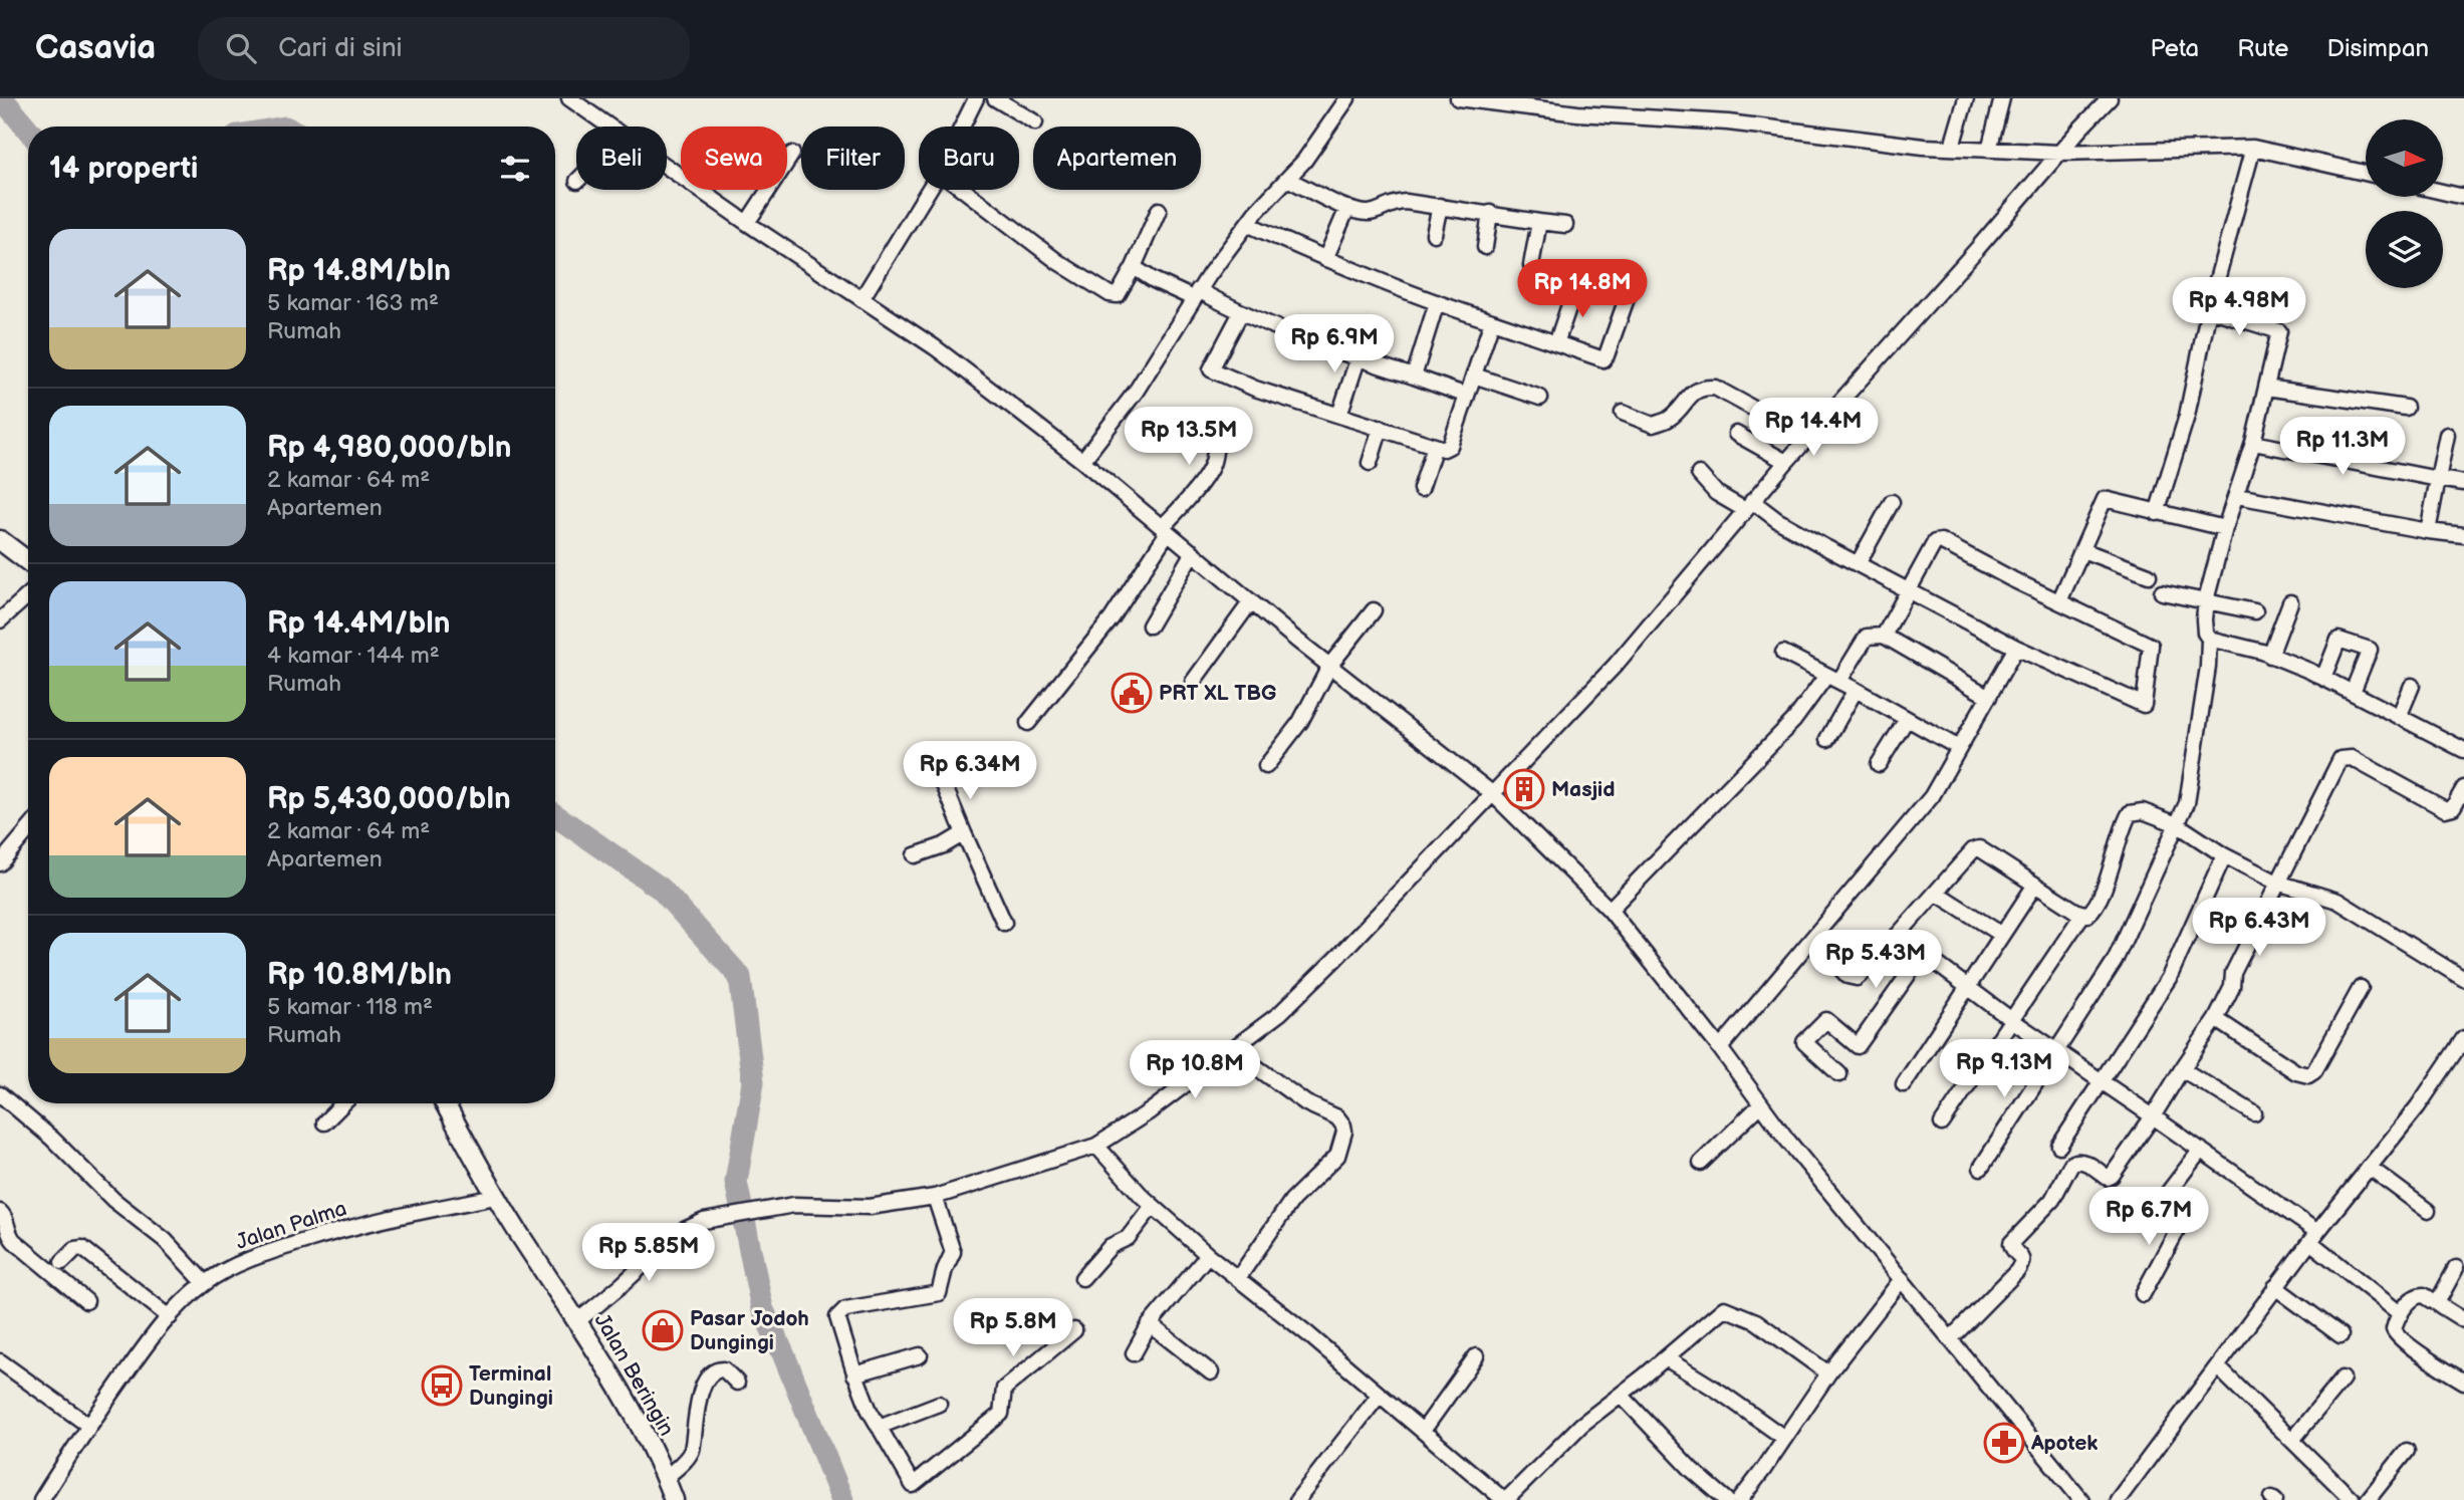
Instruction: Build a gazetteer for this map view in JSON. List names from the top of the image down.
{
  "streets": {
    "street": ["Jalan Palma", "Jalan Beringin"]
  },
  "crossings": [
    ["Jalan Palma", "Jalan Beringin"]
  ],
  "places": {
    "public building": ["PRT XL TBG"],
    "building": ["Masjid"],
    "shop": ["Pasar Jodoh Dungingi"],
    "bus stop": ["Terminal Dungingi"],
    "pharmacy": ["Apotek"]
  },
  "north": "right",
  "page": {
    "header": "Casavia",
    "search": "Cari di sini",
    "nav": ["Peta", "Rute", "Disimpan"],
    "chip": [
      "Beli",
      "Sewa",
      "Filter",
      "Baru",
      "Apartemen"
    ],
    "heading": "14 properti",
    "list": [
      {
        "name": "Rp 14.8M/bln",
        "note": "5 kamar · 163 m² · Rumah"
      },
      {
        "name": "Rp 4,980,000/bln",
        "note": "2 kamar · 64 m² · Apartemen"
      },
      {
        "name": "Rp 14.4M/bln",
        "note": "4 kamar · 144 m² · Rumah"
      },
      {
        "name": "Rp 5,430,000/bln",
        "note": "2 kamar · 64 m² · Apartemen"
      },
      {
        "name": "Rp 10.8M/bln",
        "note": "5 kamar · 118 m² · Rumah"
      }
    ],
    "price": [
      "Rp 14.8M",
      "Rp 4.98M",
      "Rp 6.9M",
      "Rp 14.4M",
      "Rp 13.5M",
      "Rp 11.3M",
      "Rp 6.34M",
      "Rp 6.43M",
      "Rp 5.43M",
      "Rp 9.13M",
      "Rp 10.8M",
      "Rp 6.7M",
      "Rp 5.85M",
      "Rp 5.8M"
    ]
  }
}
